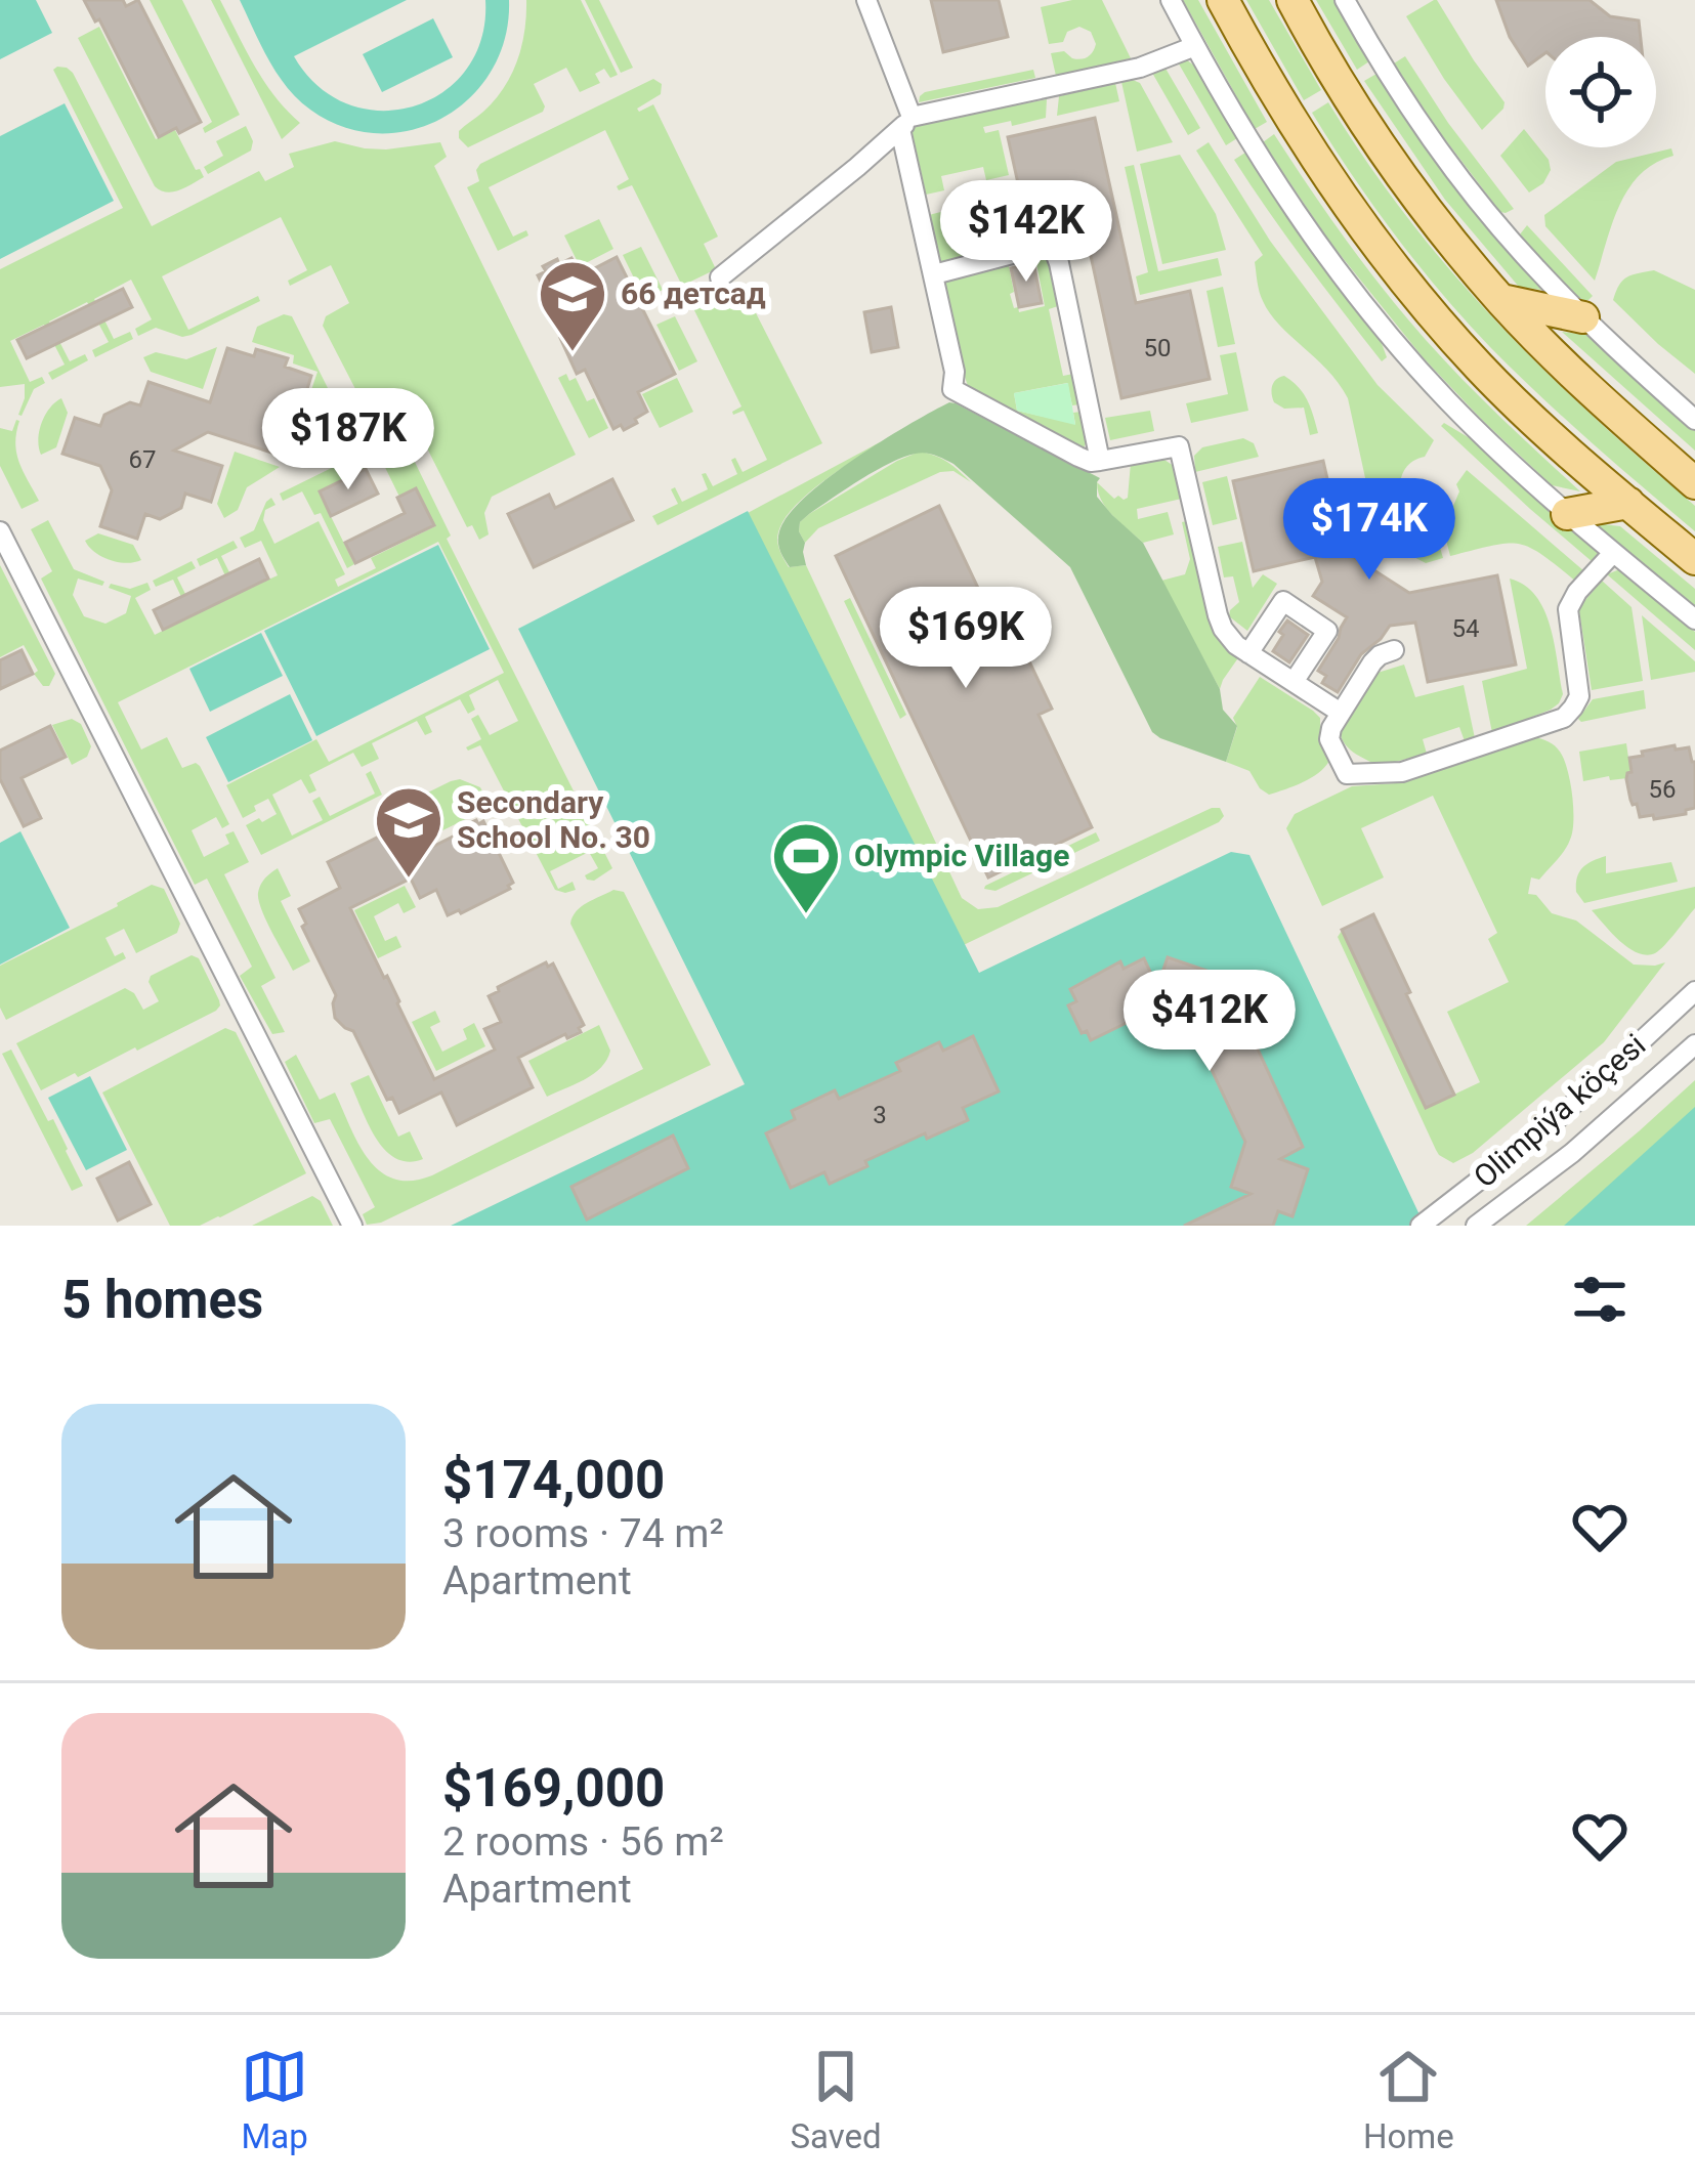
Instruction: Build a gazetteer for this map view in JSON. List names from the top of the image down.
{
  "streets": {
    "street": ["Olimpiýa köçesi"]
  },
  "places": {
    "school or university": ["66 детсад", "Secondary School No. 30"],
    "sports": ["Olympic Village"]
  },
  "house_numbers": [
    "50",
    "67",
    "54",
    "56",
    "3"
  ],
  "page": {
    "price": [
      "$142K",
      "$187K",
      "$174K",
      "$169K",
      "$412K"
    ],
    "heading": "5 homes",
    "list": [
      {
        "name": "$174,000",
        "note": "3 rooms · 74 m² · Apartment"
      },
      {
        "name": "$169,000",
        "note": "2 rooms · 56 m² · Apartment"
      }
    ],
    "tabs": ["Map", "Saved", "Home"]
  }
}
